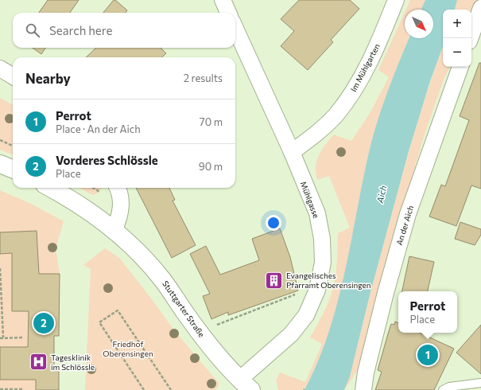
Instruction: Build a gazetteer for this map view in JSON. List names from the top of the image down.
{
  "streets": {
    "main road": ["Stuttgarter Straße"],
    "street": ["Im Mühlgarten", "Mühlgasse", "An der Aich"]
  },
  "crossings": [
    ["Im Mühlgarten", "Mühlgasse"],
    ["Mühlgasse", "Stuttgarter Straße"]
  ],
  "water": ["Aich"],
  "parks": ["Friedhof Oberensingen"],
  "places": {
    "building": ["Evangelisches Pfarramt Oberensingen"],
    "hospital": ["Tagesklinik im Schlössle"]
  },
  "north": "bottom right",
  "page": {
    "map_buttons": ["+", "−"],
    "search": "Search here",
    "heading": ["Nearby", "2 results"],
    "list": [
      {
        "mark": "1",
        "name": "Perrot",
        "note": "Place · An der Aich",
        "value": "70 m"
      },
      {
        "mark": "2",
        "name": "Vorderes Schlössle",
        "note": "Place",
        "value": "90 m"
      }
    ],
    "popup": ["Perrot", "Place"],
    "pins": ["2", "1"]
  }
}
